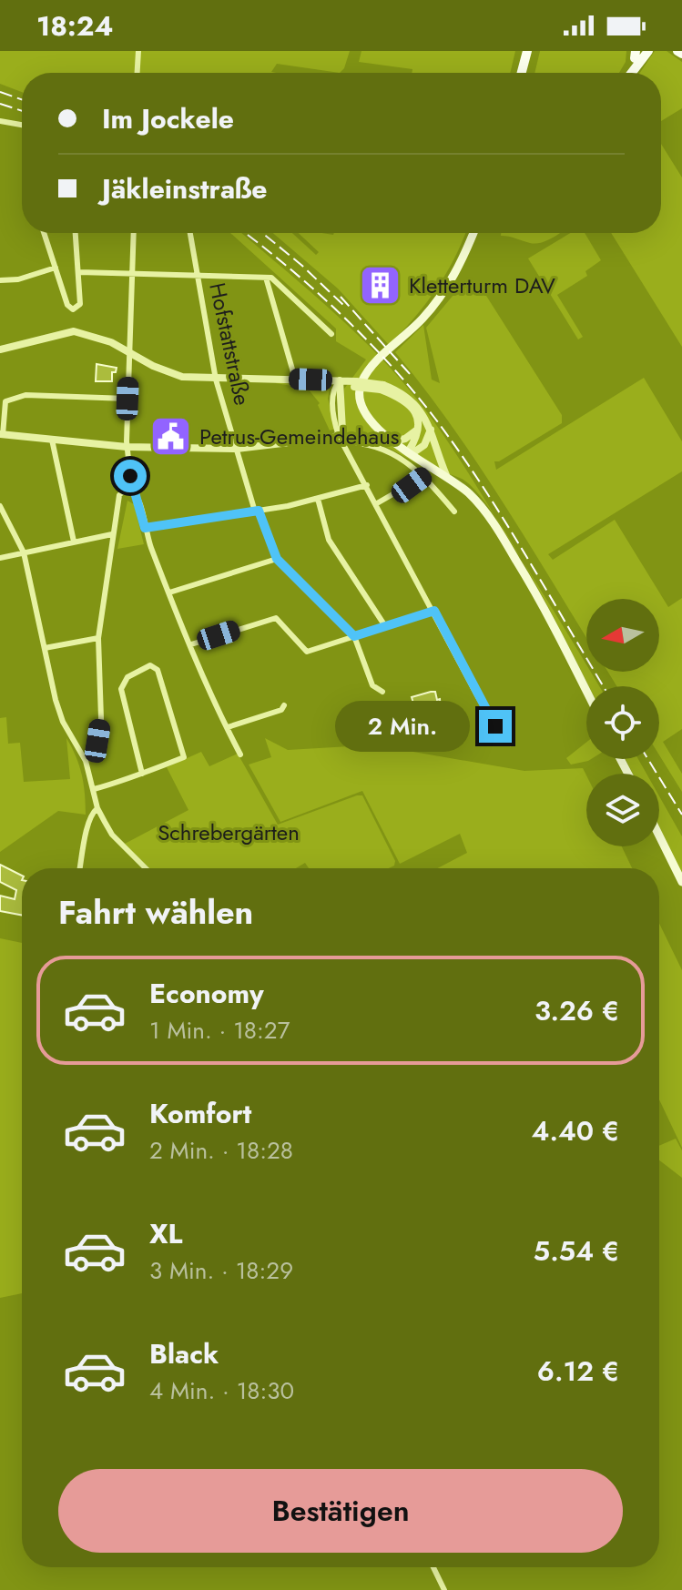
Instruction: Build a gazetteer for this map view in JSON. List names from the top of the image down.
{
  "streets": {
    "street": ["Hofstattstraße"]
  },
  "parks": ["Schrebergärten"],
  "places": {
    "building": ["Kletterturm DAV"],
    "public building": ["Petrus-Gemeindehaus"]
  },
  "north": "left",
  "page": {
    "status": "18:24",
    "banner": ["Im Jockele", "Jäkleinstraße"],
    "bubble": "2 Min.",
    "heading": "Fahrt wählen",
    "list": [
      {
        "name": "Economy",
        "note": "1 Min. · 18:27",
        "value": "3.26 €"
      },
      {
        "name": "Komfort",
        "note": "2 Min. · 18:28",
        "value": "4.40 €"
      },
      {
        "name": "XL",
        "note": "3 Min. · 18:29",
        "value": "5.54 €"
      },
      {
        "name": "Black",
        "note": "4 Min. · 18:30",
        "value": "6.12 €"
      }
    ],
    "buttons": "Bestätigen"
  }
}
